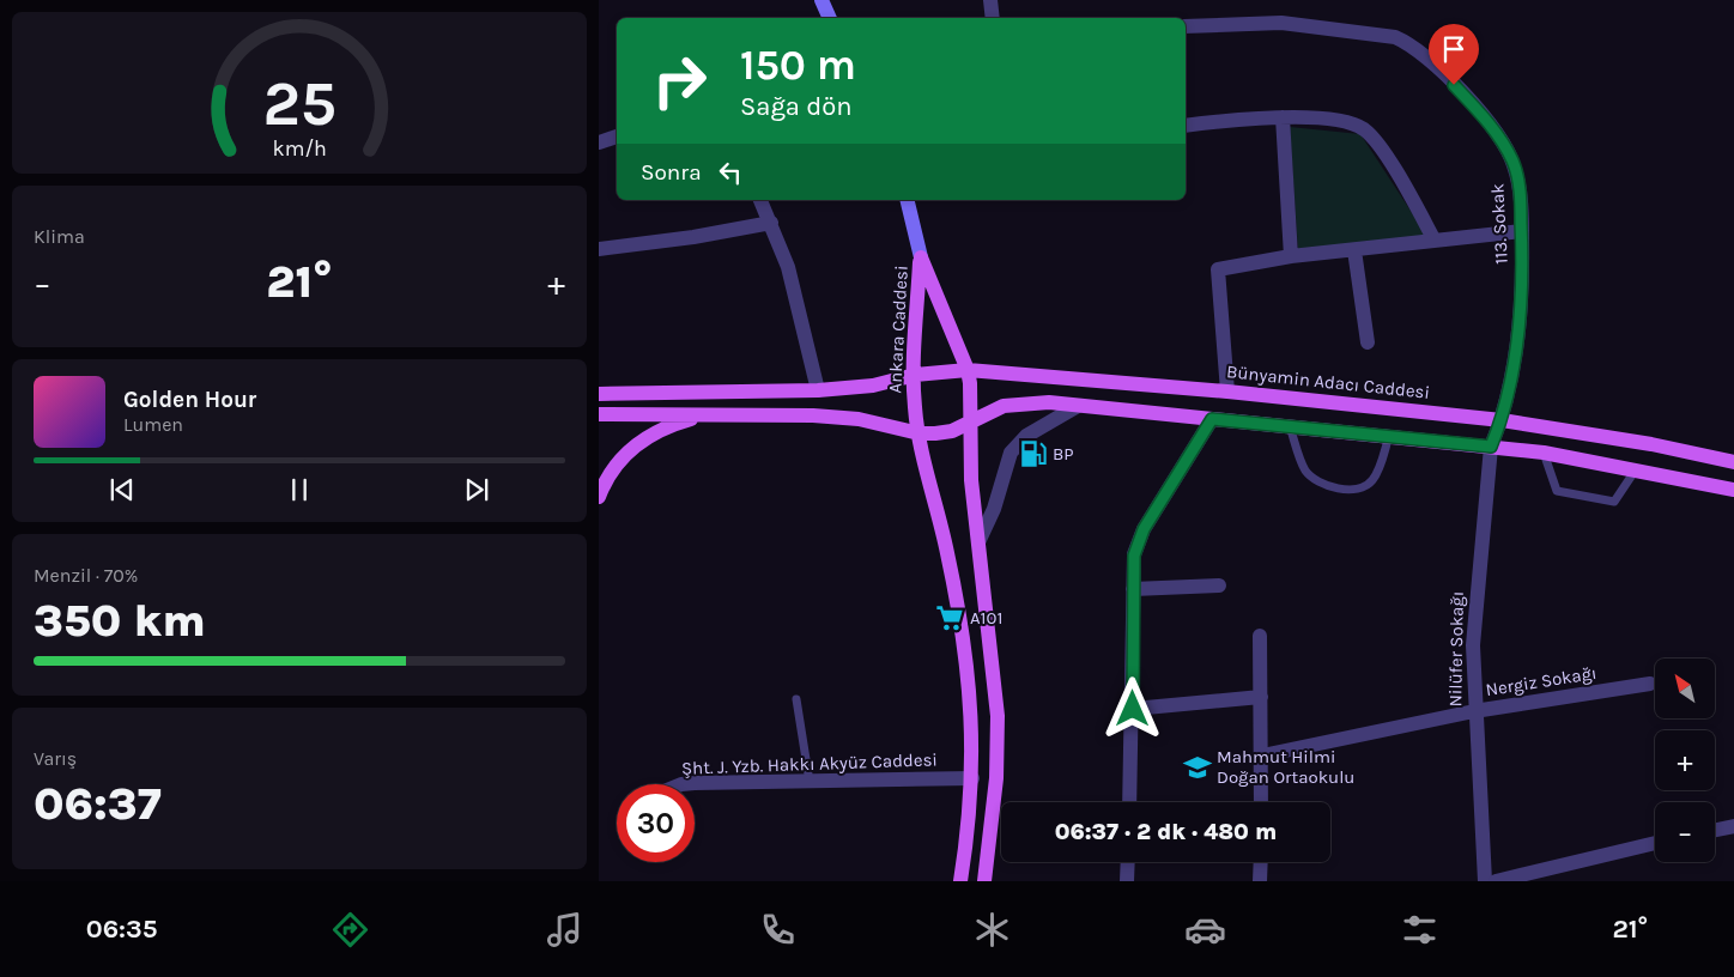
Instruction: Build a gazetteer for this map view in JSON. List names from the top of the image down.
{
  "streets": {
    "main road": ["Ankara Caddesi", "Bünyamin Adacı Caddesi"],
    "street": [
      "113. Sokak",
      "Nilüfer Sokağı",
      "Nergiz Sokağı",
      "Şht. J. Yzb. Hakkı Akyüz Caddesi"
    ]
  },
  "crossings": [
    ["113. Sokak", "Bünyamin Adacı Caddesi"],
    ["113. Sokak", "Nilüfer Sokağı"],
    ["Ankara Caddesi", "Bünyamin Adacı Caddesi"],
    ["Ankara Caddesi", "Şht. J. Yzb. Hakkı Akyüz Caddesi"],
    ["Bünyamin Adacı Caddesi", "Nilüfer Sokağı"],
    ["Nilüfer Sokağı", "Nergiz Sokağı"]
  ],
  "places": {
    "fuel station": ["BP"],
    "supermarket": ["A101"],
    "school or university": ["Mahmut Hilmi Doğan Ortaokulu"]
  },
  "north": "top left",
  "page": {
    "turn": ["150 m", "Sağa dön"],
    "then": "Sonra",
    "tile": [
      "Klima",
      ["Menzil · 70%", "350 km"],
      ["Varış", "06:37"]
    ],
    "heat": ["−", "21°", "+"],
    "song": ["Golden Hour", "Lumen"],
    "map_buttons": ["+", "−"],
    "limit": "30",
    "trip": "06:37 · 2 dk · 480 m",
    "tabs": ["06:35", "21°"],
    "gauge": ["25", "km/h"]
  }
}
